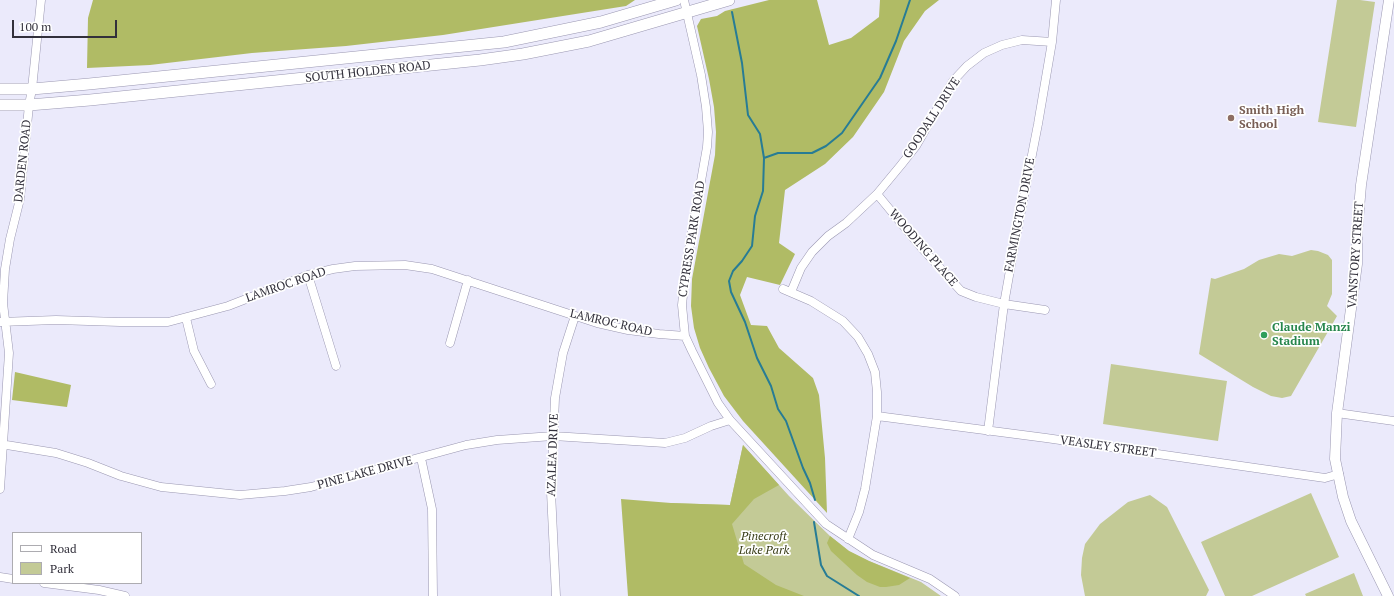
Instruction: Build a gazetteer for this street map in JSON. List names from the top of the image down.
{
  "streets": {
    "main road": ["SOUTH HOLDEN ROAD"],
    "street": [
      "GOODALL DRIVE",
      "DARDEN ROAD",
      "FARMINGTON DRIVE",
      "CYPRESS PARK ROAD",
      "WOODING PLACE",
      "VANSTORY STREET",
      "LAMROC ROAD",
      "VEASLEY STREET",
      "AZALEA DRIVE",
      "PINE LAKE DRIVE"
    ]
  },
  "crossings": [
    ["SOUTH HOLDEN ROAD", "DARDEN ROAD"],
    ["SOUTH HOLDEN ROAD", "CYPRESS PARK ROAD"],
    ["GOODALL DRIVE", "FARMINGTON DRIVE"],
    ["GOODALL DRIVE", "WOODING PLACE"],
    ["GOODALL DRIVE", "VEASLEY STREET"],
    ["DARDEN ROAD", "LAMROC ROAD"],
    ["DARDEN ROAD", "PINE LAKE DRIVE"],
    ["FARMINGTON DRIVE", "WOODING PLACE"],
    ["FARMINGTON DRIVE", "VEASLEY STREET"],
    ["CYPRESS PARK ROAD", "LAMROC ROAD"],
    ["CYPRESS PARK ROAD", "PINE LAKE DRIVE"],
    ["VANSTORY STREET", "VEASLEY STREET"],
    ["LAMROC ROAD", "AZALEA DRIVE"],
    ["AZALEA DRIVE", "PINE LAKE DRIVE"]
  ],
  "parks": ["Pinecroft Lake Park"],
  "places": ["Smith High School", "Claude Manzi Stadium"],
  "legend": ["Road", "Park"],
  "scale_bar": "100 m"
}
